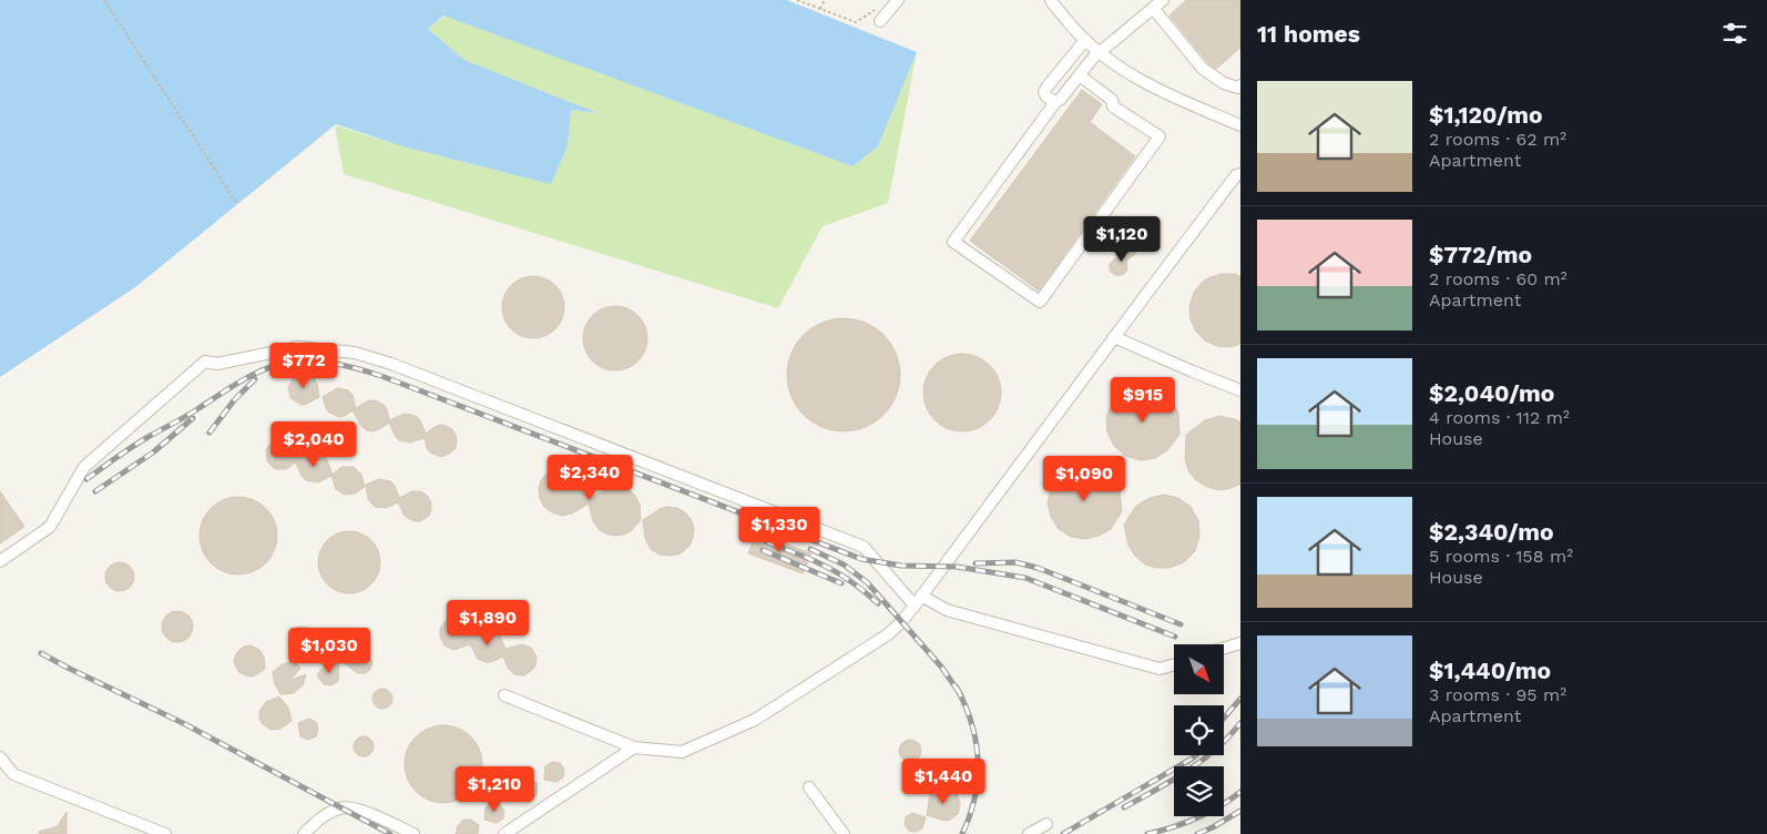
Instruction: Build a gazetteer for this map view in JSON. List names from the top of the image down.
{
  "north": "bottom right",
  "page": {
    "heading": "11 homes",
    "list": [
      {
        "name": "$1,120/mo",
        "note": "2 rooms · 62 m² · Apartment"
      },
      {
        "name": "$772/mo",
        "note": "2 rooms · 60 m² · Apartment"
      },
      {
        "name": "$2,040/mo",
        "note": "4 rooms · 112 m² · House"
      },
      {
        "name": "$2,340/mo",
        "note": "5 rooms · 158 m² · House"
      },
      {
        "name": "$1,440/mo",
        "note": "3 rooms · 95 m² · Apartment"
      }
    ],
    "price": [
      "$1,120",
      "$772",
      "$915",
      "$2,040",
      "$2,340",
      "$1,090",
      "$1,330",
      "$1,890",
      "$1,030",
      "$1,440",
      "$1,210"
    ]
  }
}
